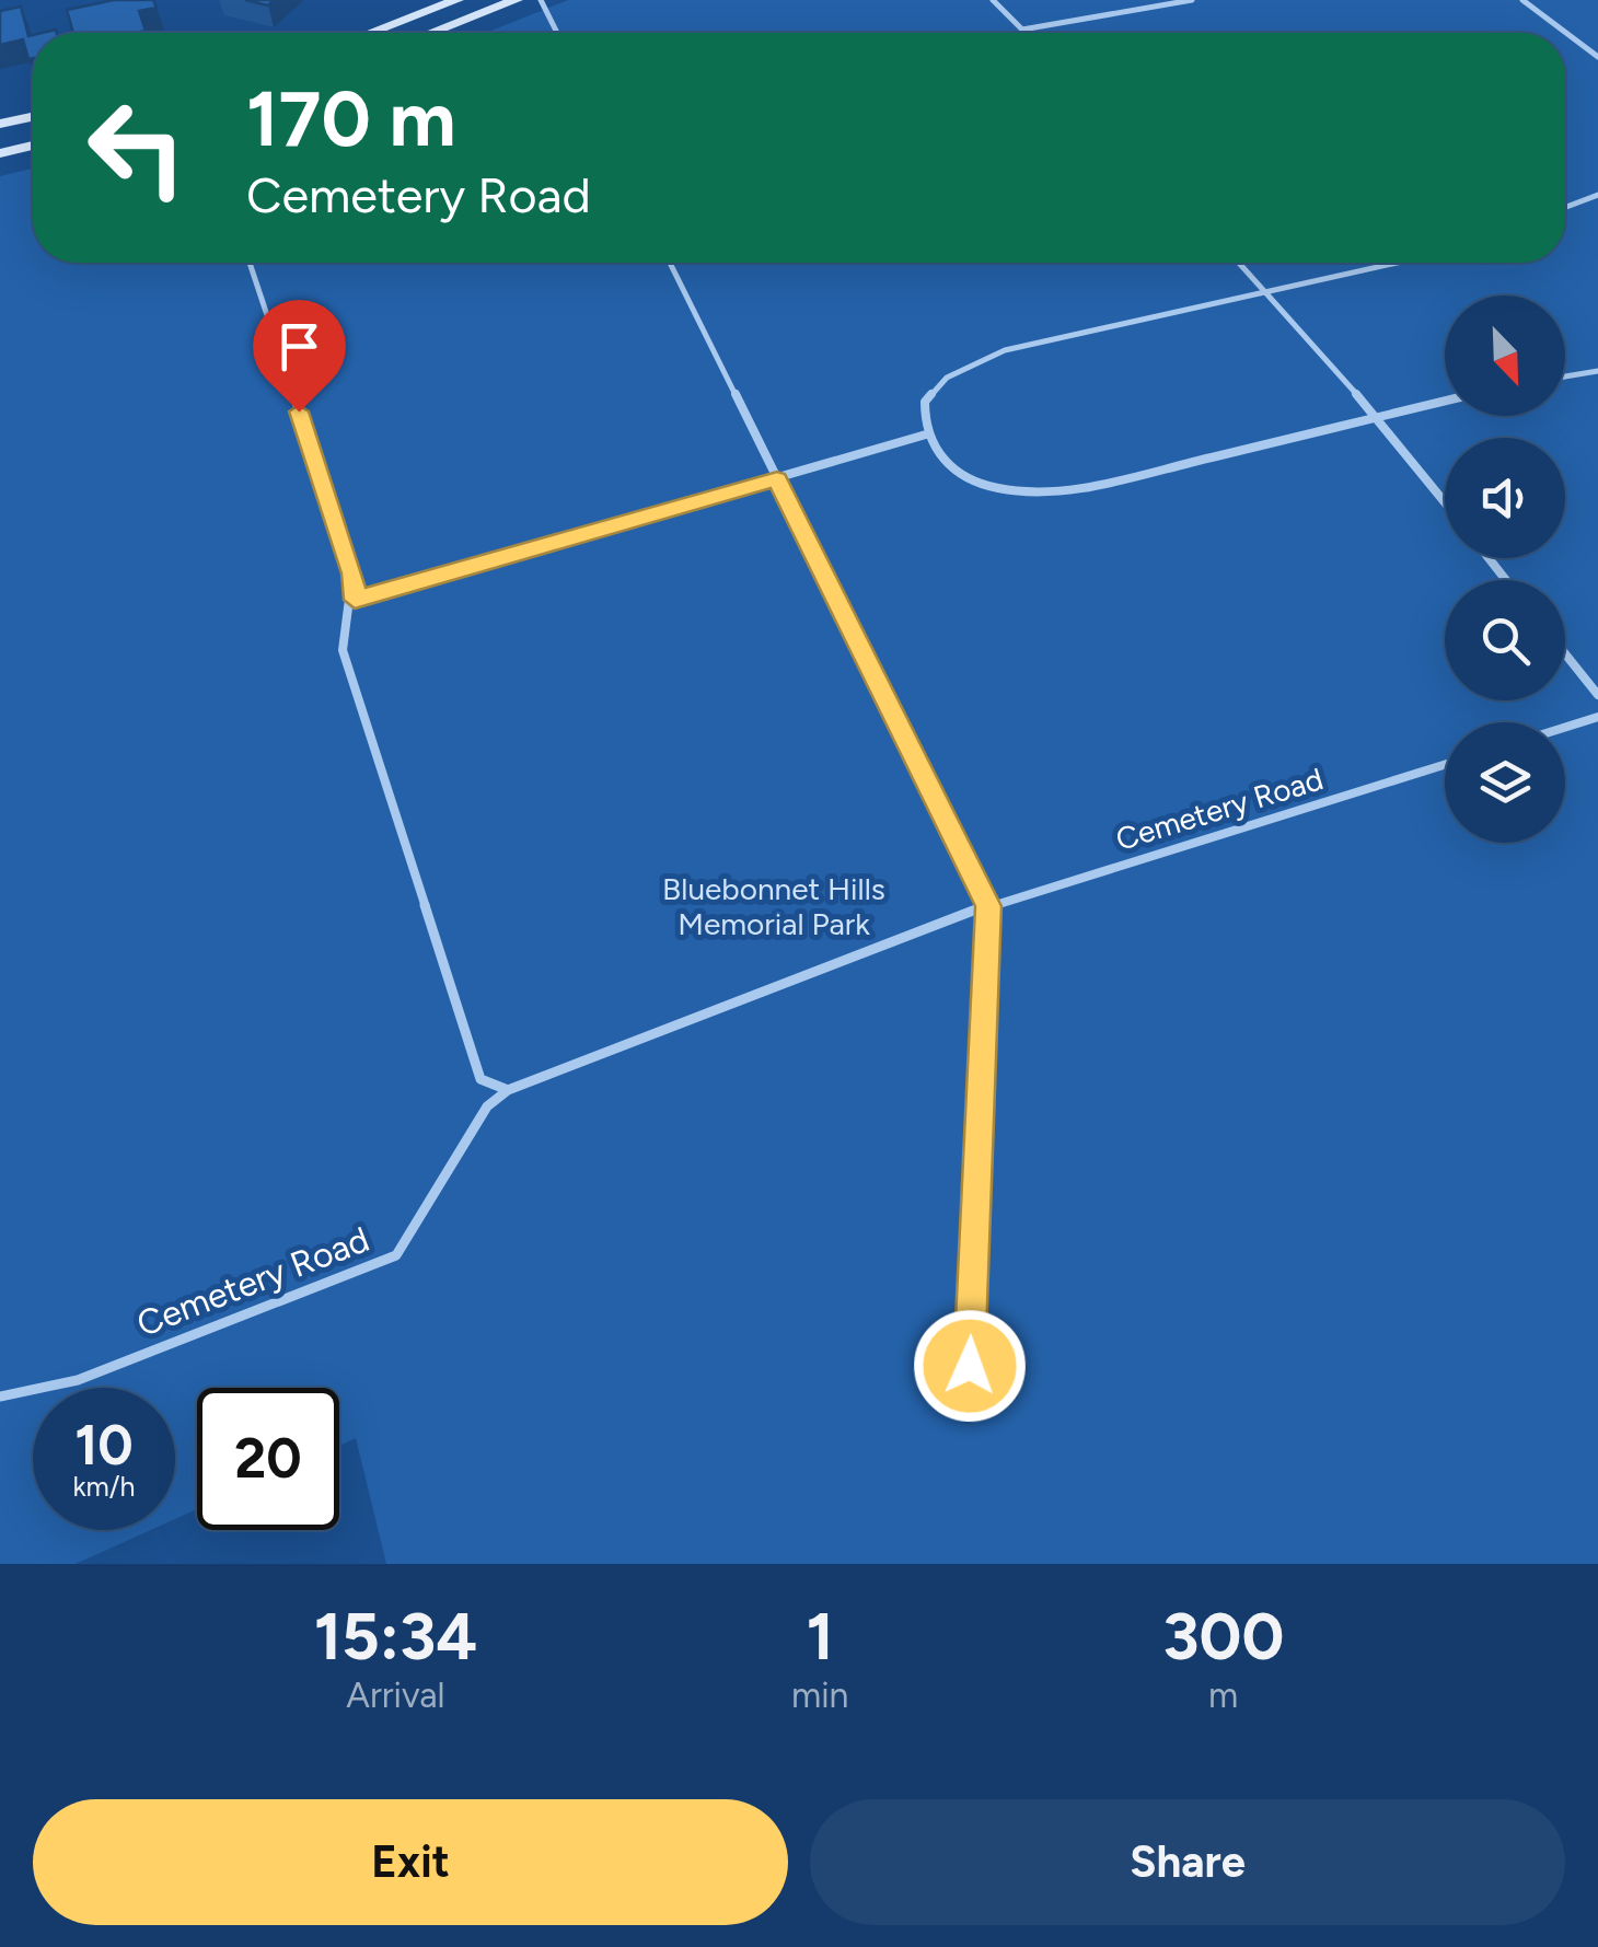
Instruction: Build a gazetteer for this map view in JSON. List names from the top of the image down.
{
  "streets": {
    "lane": ["Cemetery Road"]
  },
  "parks": ["Bluebonnet Hills Memorial Park"],
  "north": "bottom right",
  "page": {
    "turn": ["170 m", "Cemetery Road"],
    "speed": "10 km/h",
    "limit": "20",
    "eta": [
      "15:34",
      "Arrival",
      "1",
      "min",
      "300",
      "m"
    ],
    "buttons": ["Exit", "Share"]
  }
}
